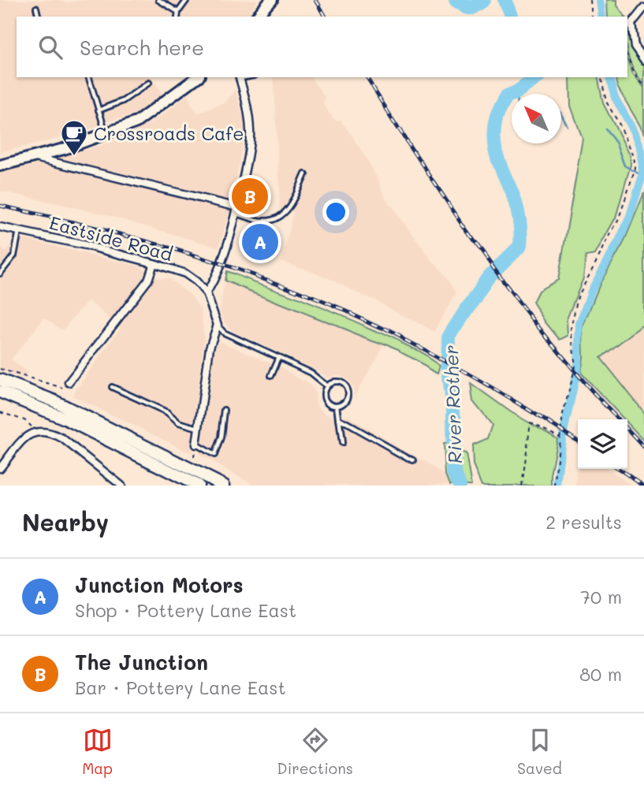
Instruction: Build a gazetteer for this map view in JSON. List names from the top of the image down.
{
  "streets": {
    "street": ["Eastside Road"]
  },
  "water": ["River Rother"],
  "places": {
    "cafe": ["Crossroads Cafe"]
  },
  "north": "top left",
  "page": {
    "search": "Search here",
    "pins": ["B", "A"],
    "heading": ["Nearby", "2 results"],
    "list": [
      {
        "mark": "A",
        "name": "Junction Motors",
        "note": "Shop · Pottery Lane East",
        "value": "70 m"
      },
      {
        "mark": "B",
        "name": "The Junction",
        "note": "Bar · Pottery Lane East",
        "value": "80 m"
      }
    ],
    "nav": ["Map", "Directions", "Saved"]
  }
}
